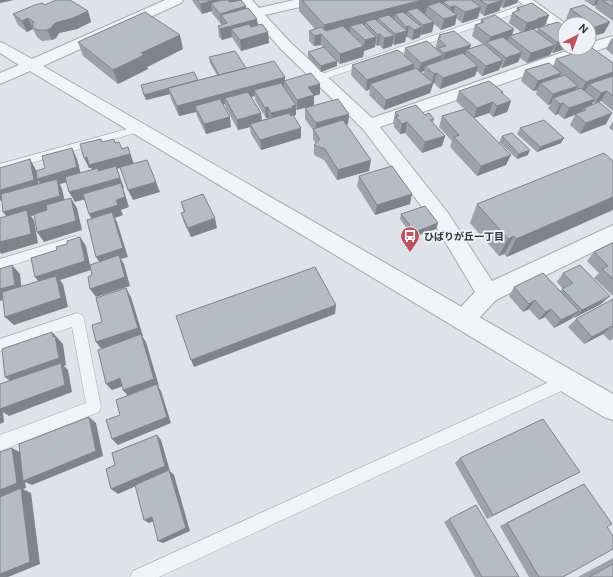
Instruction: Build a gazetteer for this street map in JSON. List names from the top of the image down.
{
  "places": {
    "bus stop": ["ひばりが丘一丁目"]
  },
  "north": "top right"
}
